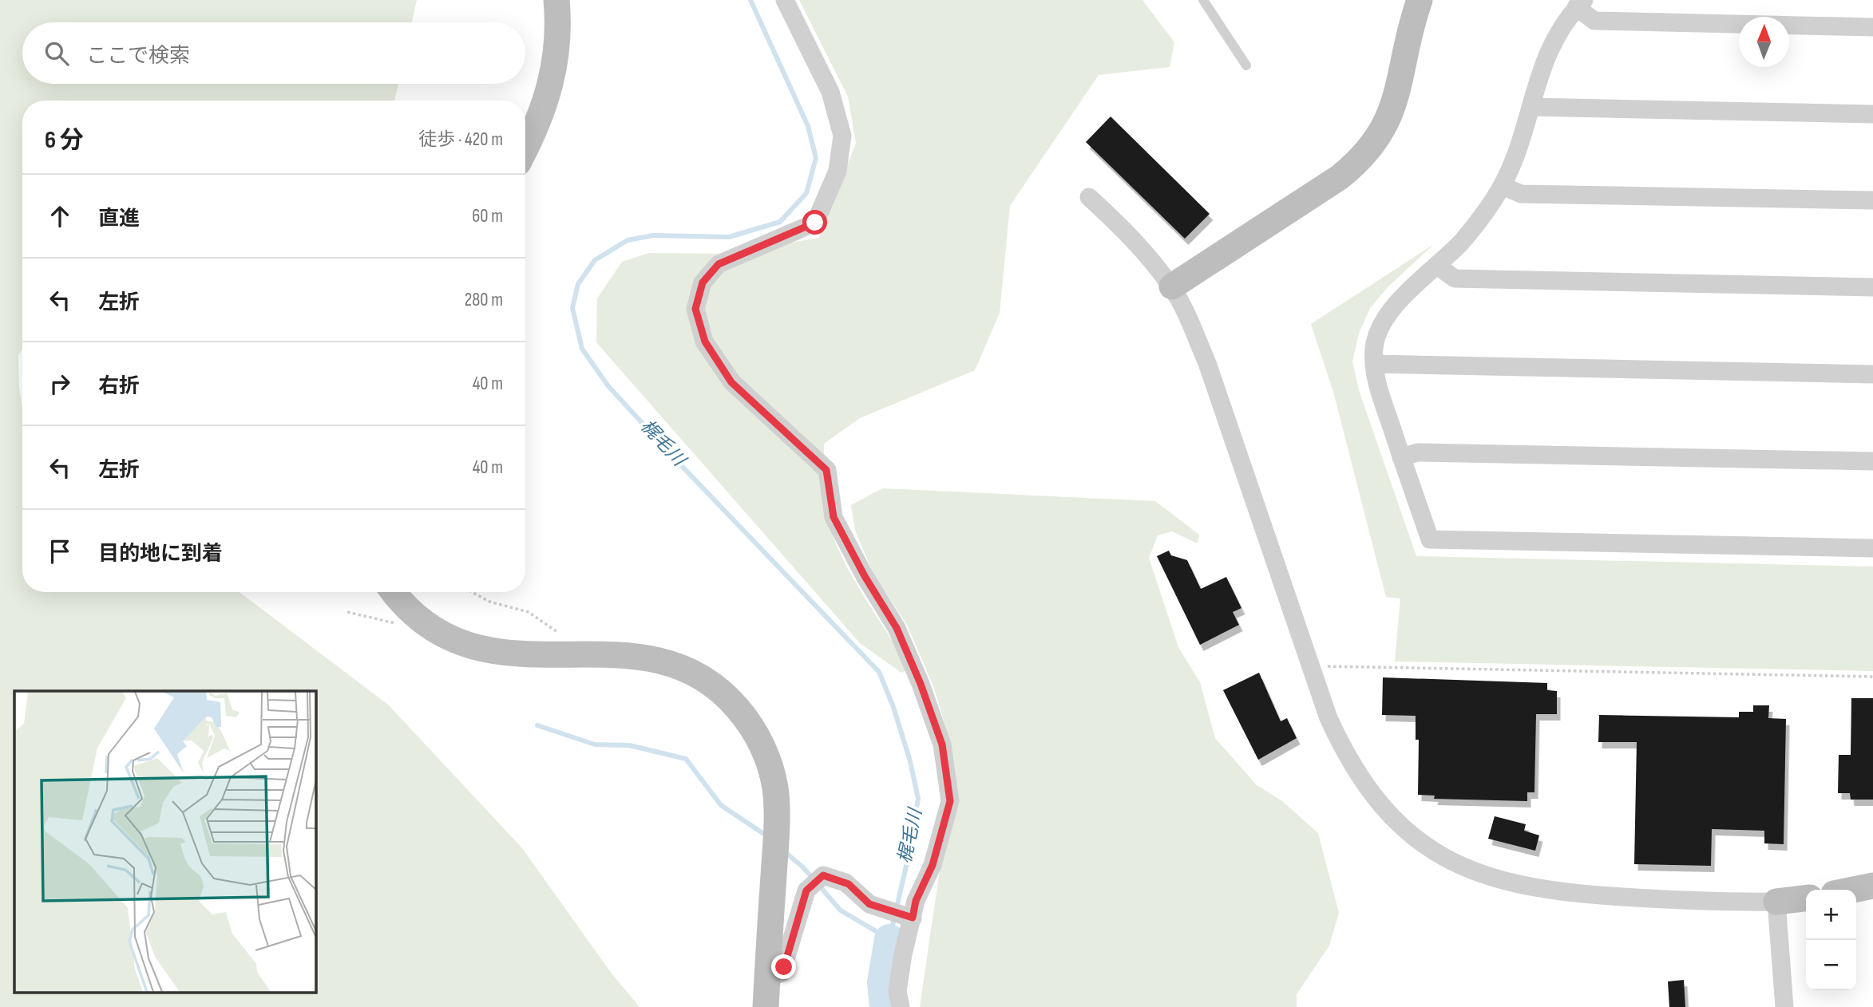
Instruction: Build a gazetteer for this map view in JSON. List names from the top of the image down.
{
  "water": ["梶毛川"],
  "north": "top",
  "page": {
    "search": "ここで検索",
    "heading": ["6 分", "徒歩 · 420 m"],
    "list": [
      ["直進", "60 m"],
      ["左折", "280 m"],
      ["右折", "40 m"],
      ["左折", "40 m"],
      "目的地に到着"
    ],
    "map_buttons": ["+", "−"]
  }
}
